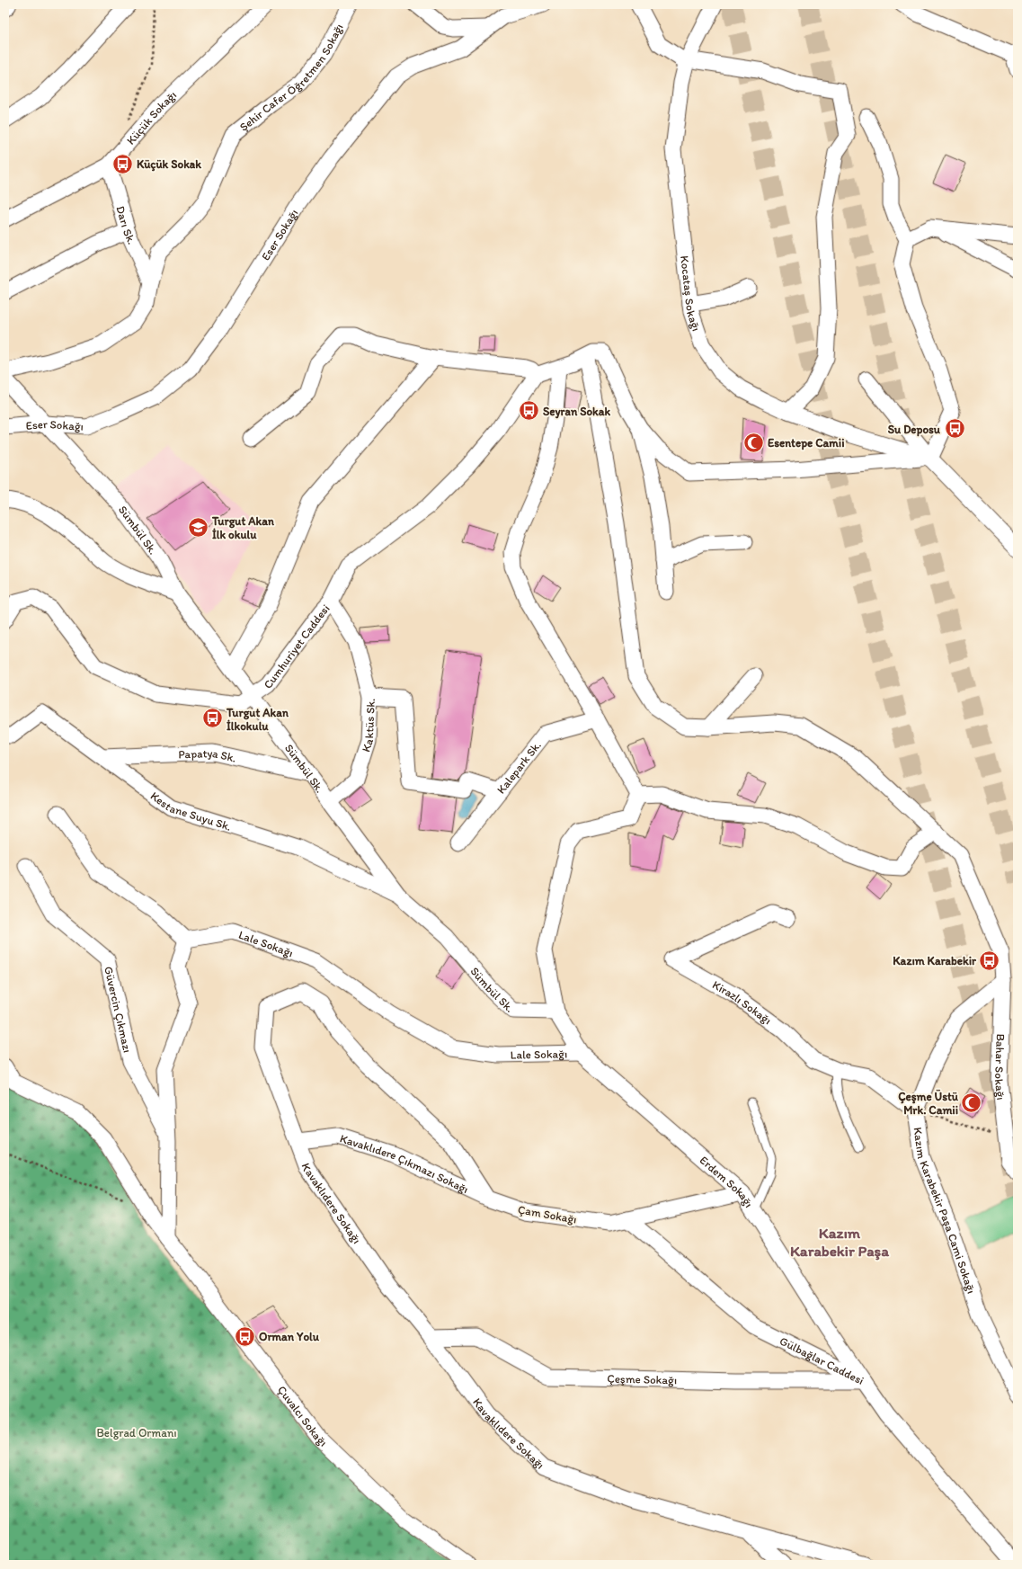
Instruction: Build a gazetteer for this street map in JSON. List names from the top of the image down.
{
  "streets": {
    "street": [
      "Şehir Cafer Öğretmen Sokağı",
      "Küçük Sokağı",
      "Darı Sk.",
      "Eser Sokağı",
      "Kocataş Sokağı",
      "Sümbül Sk.",
      "Cumhuriyet Caddesi",
      "Kaktüs Sk.",
      "Papatya Sk.",
      "Kalepark Sk.",
      "Kestane Suyu Sk.",
      "Lale Sokağı",
      "Kirazlı Sokağı",
      "Güvercin Çıkmazı",
      "Bahar Sokağı",
      "Kavaklıdere Çıkmazı Sokağı",
      "Erdem Sokağı",
      "Kavaklıdere Sokağı",
      "Kazım Karabekir Paşa Cami Sokağı",
      "Çam Sokağı",
      "Gülbağlar Caddesi",
      "Çeşme Sokağı",
      "Çuvalcı Sokağı"
    ]
  },
  "crossings": [
    ["Şehir Cafer Öğretmen Sokağı", "Darı Sk."],
    ["Küçük Sokağı", "Darı Sk."],
    ["Eser Sokağı", "Sümbül Sk."],
    ["Sümbül Sk.", "Cumhuriyet Caddesi"],
    ["Sümbül Sk.", "Kaktüs Sk."],
    ["Sümbül Sk.", "Papatya Sk."],
    ["Sümbül Sk.", "Kestane Suyu Sk."],
    ["Sümbül Sk.", "Erdem Sokağı"],
    ["Cumhuriyet Caddesi", "Kaktüs Sk."],
    ["Papatya Sk.", "Kestane Suyu Sk."],
    ["Lale Sokağı", "Erdem Sokağı"],
    ["Kirazlı Sokağı", "Kazım Karabekir Paşa Cami Sokağı"],
    ["Bahar Sokağı", "Kazım Karabekir Paşa Cami Sokağı"],
    ["Kavaklıdere Çıkmazı Sokağı", "Kavaklıdere Sokağı"],
    ["Kavaklıdere Çıkmazı Sokağı", "Çam Sokağı"],
    ["Erdem Sokağı", "Çam Sokağı"],
    ["Erdem Sokağı", "Gülbağlar Caddesi"],
    ["Erdem Sokağı", "Çeşme Sokağı"],
    ["Kavaklıdere Sokağı", "Çam Sokağı"],
    ["Kavaklıdere Sokağı", "Çeşme Sokağı"],
    ["Çam Sokağı", "Gülbağlar Caddesi"],
    ["Gülbağlar Caddesi", "Çeşme Sokağı"]
  ],
  "districts": ["Kazım Karabekir Paşa"],
  "parks": ["Belgrad Ormanı"],
  "places": {
    "bus stop": [
      "Küçük Sokak",
      "Seyran Sokak",
      "Su Deposu",
      "Turgut Akan İlkokulu",
      "Kazım Karabekir",
      "Orman Yolu"
    ],
    "mosque": ["Esentepe Camii", "Çeşme Üstü Mrk. Camii"],
    "school or university": ["Turgut Akan İlk okulu"]
  }
}
